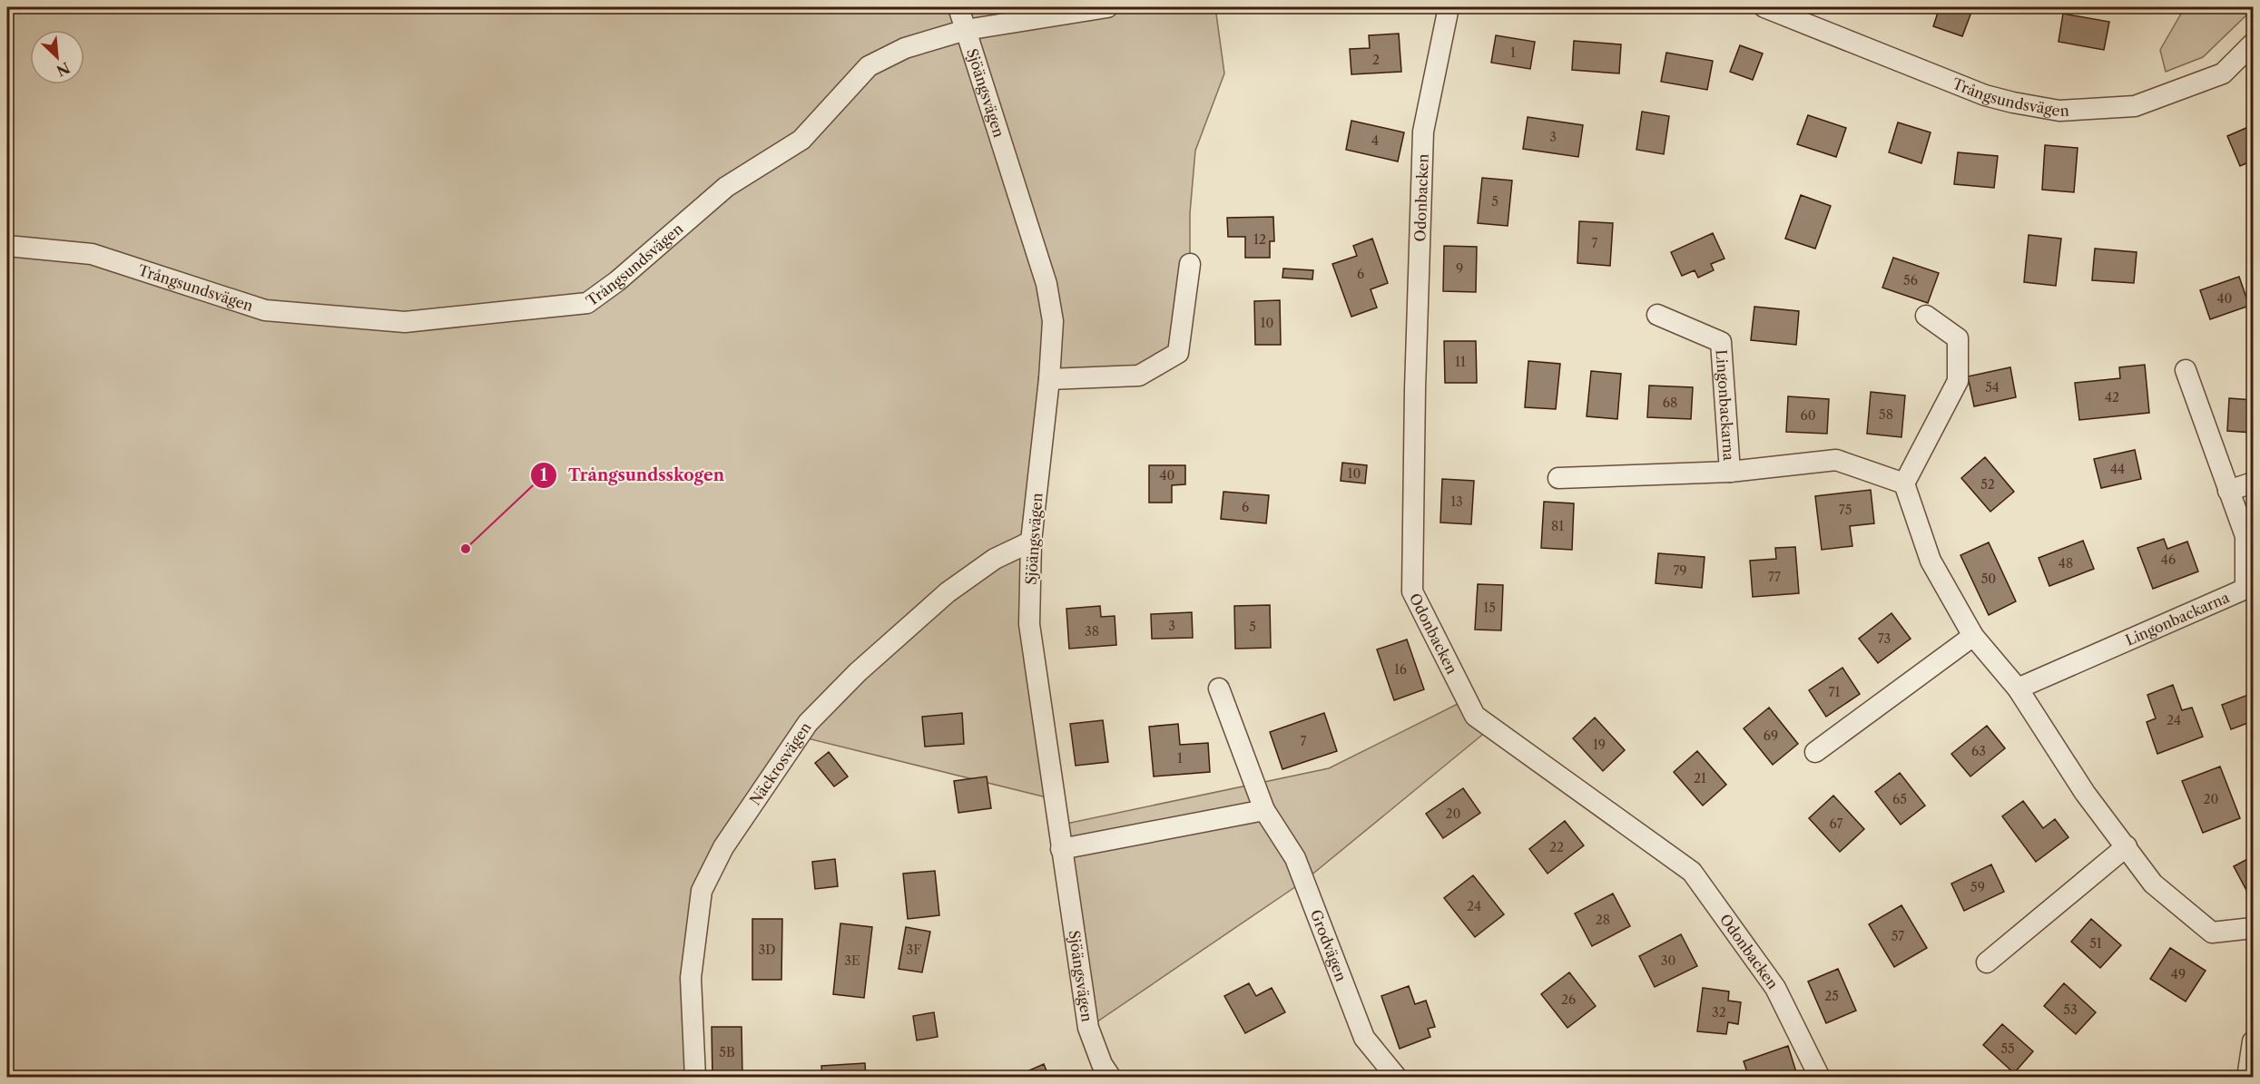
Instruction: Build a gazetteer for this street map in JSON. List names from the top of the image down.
{
  "streets": {
    "street": [
      "Sjöängsvägen",
      "Trångsundsvägen",
      "Odonbacken",
      "Lingonbackarna",
      "Näckrosvägen",
      "Grodvägen"
    ]
  },
  "crossings": [
    ["Sjöängsvägen", "Trångsundsvägen"],
    ["Sjöängsvägen", "Näckrosvägen"]
  ],
  "places": ["Trångsundsskogen"],
  "house_numbers": [
    "1",
    "2",
    "3",
    "4",
    "5",
    "12",
    "7",
    "9",
    "6",
    "56",
    "40",
    "10",
    "11",
    "54",
    "42",
    "68",
    "58",
    "60",
    "44",
    "10",
    "40",
    "52",
    "13",
    "6",
    "75",
    "81",
    "46",
    "48",
    "79",
    "77",
    "50",
    "15",
    "3",
    "5",
    "38",
    "73",
    "16",
    "71",
    "24",
    "69",
    "7",
    "19",
    "63",
    "1",
    "21",
    "65",
    "20",
    "20",
    "67",
    "22",
    "59",
    "24",
    "28",
    "57",
    "51",
    "3D",
    "3F",
    "3E",
    "30",
    "49",
    "25",
    "26",
    "53",
    "32",
    "55",
    "5B"
  ],
  "north": "bottom right"
}
